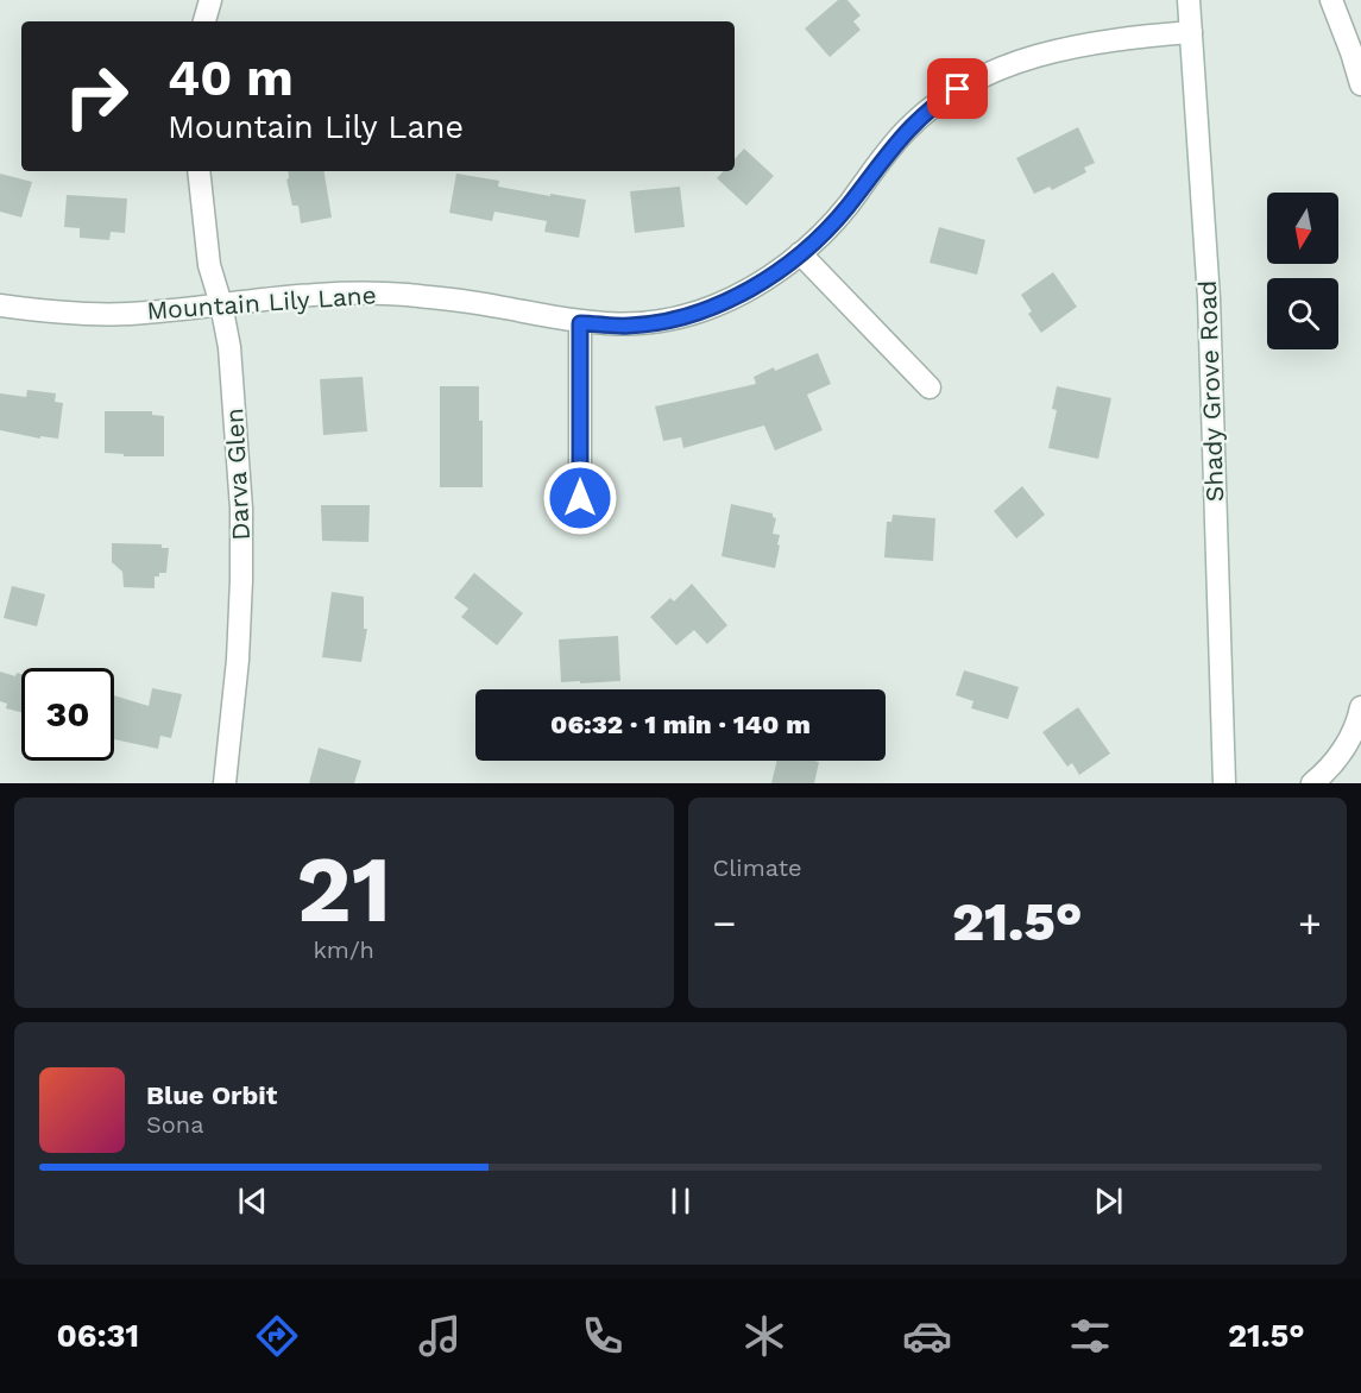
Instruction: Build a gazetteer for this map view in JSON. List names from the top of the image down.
{
  "streets": {
    "street": ["Mountain Lily Lane", "Shady Grove Road", "Darva Glen"]
  },
  "crossings": [
    ["Mountain Lily Lane", "Shady Grove Road"],
    ["Mountain Lily Lane", "Darva Glen"]
  ],
  "north": "bottom",
  "page": {
    "turn": ["40 m", "Mountain Lily Lane"],
    "limit": "30",
    "trip": "06:32 · 1 min · 140 m",
    "tile": [
      ["21", "km/h"],
      "Climate"
    ],
    "heat": ["−", "21.5°", "+"],
    "song": ["Blue Orbit", "Sona"],
    "tabs": ["06:31", "21.5°"]
  }
}
